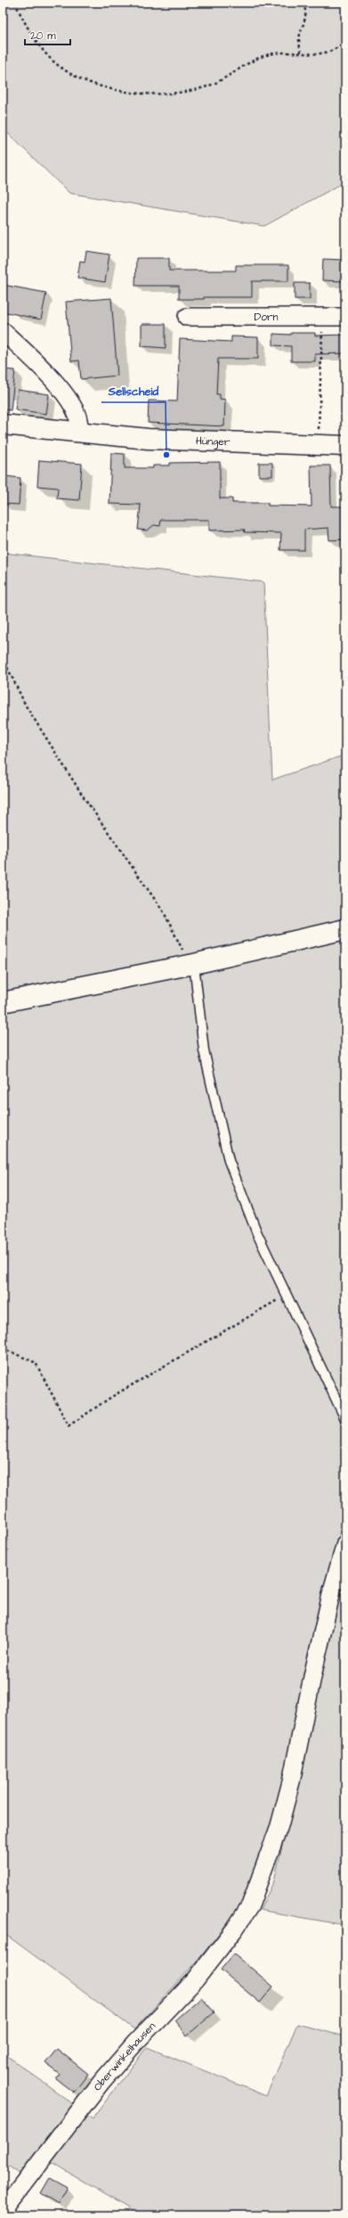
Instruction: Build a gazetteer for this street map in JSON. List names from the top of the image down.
{
  "streets": {
    "street": ["Dorn", "Hünger", "Oberwinkelhausen"]
  },
  "places": ["Sellscheid"],
  "scale_bar": "20 m"
}
